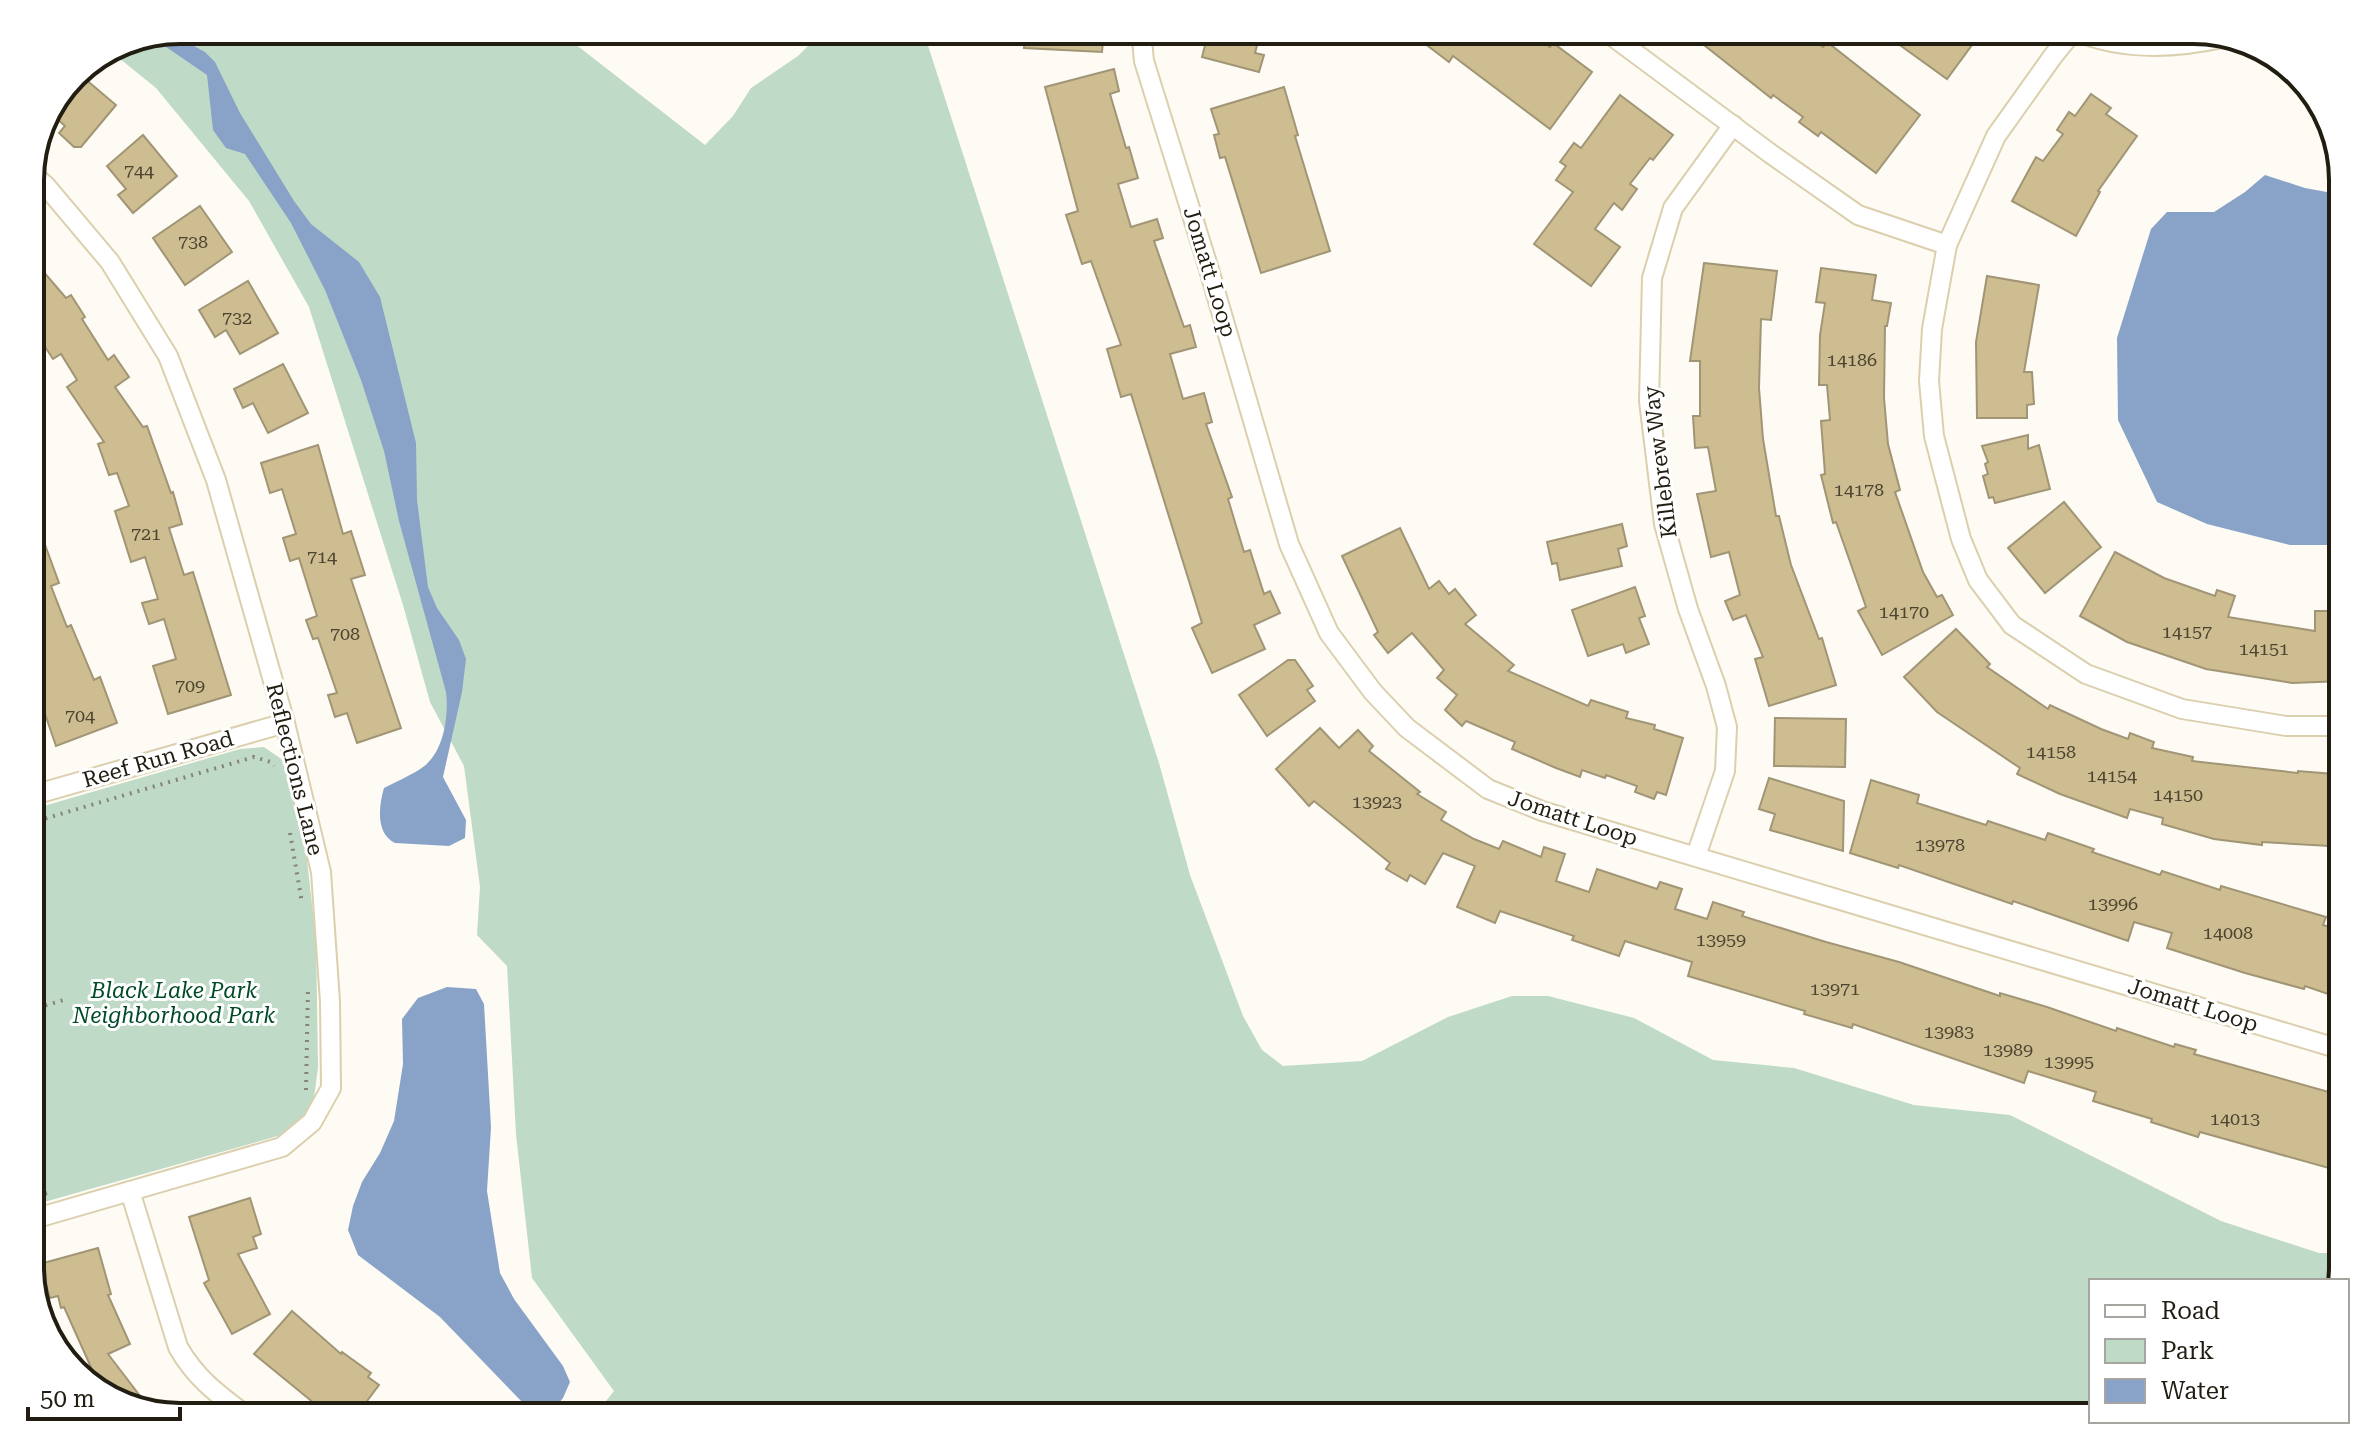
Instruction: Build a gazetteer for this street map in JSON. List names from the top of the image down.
{
  "streets": {
    "street": [
      "Jomatt Loop",
      "Killebrew Way",
      "Reef Run Road",
      "Reflections Lane"
    ]
  },
  "crossings": [
    ["Jomatt Loop", "Killebrew Way"],
    ["Reef Run Road", "Reflections Lane"]
  ],
  "parks": ["Black Lake Park Neighborhood Park"],
  "house_numbers": [
    "744",
    "738",
    "732",
    "14186",
    "14178",
    "721",
    "714",
    "14170",
    "14157",
    "708",
    "14151",
    "709",
    "704",
    "14158",
    "14154",
    "14150",
    "13923",
    "13978",
    "13996",
    "14008",
    "13959",
    "13971",
    "13983",
    "13989",
    "13995",
    "14013"
  ],
  "legend": ["Road", "Park", "Water"],
  "scale_bar": "50 m"
}
